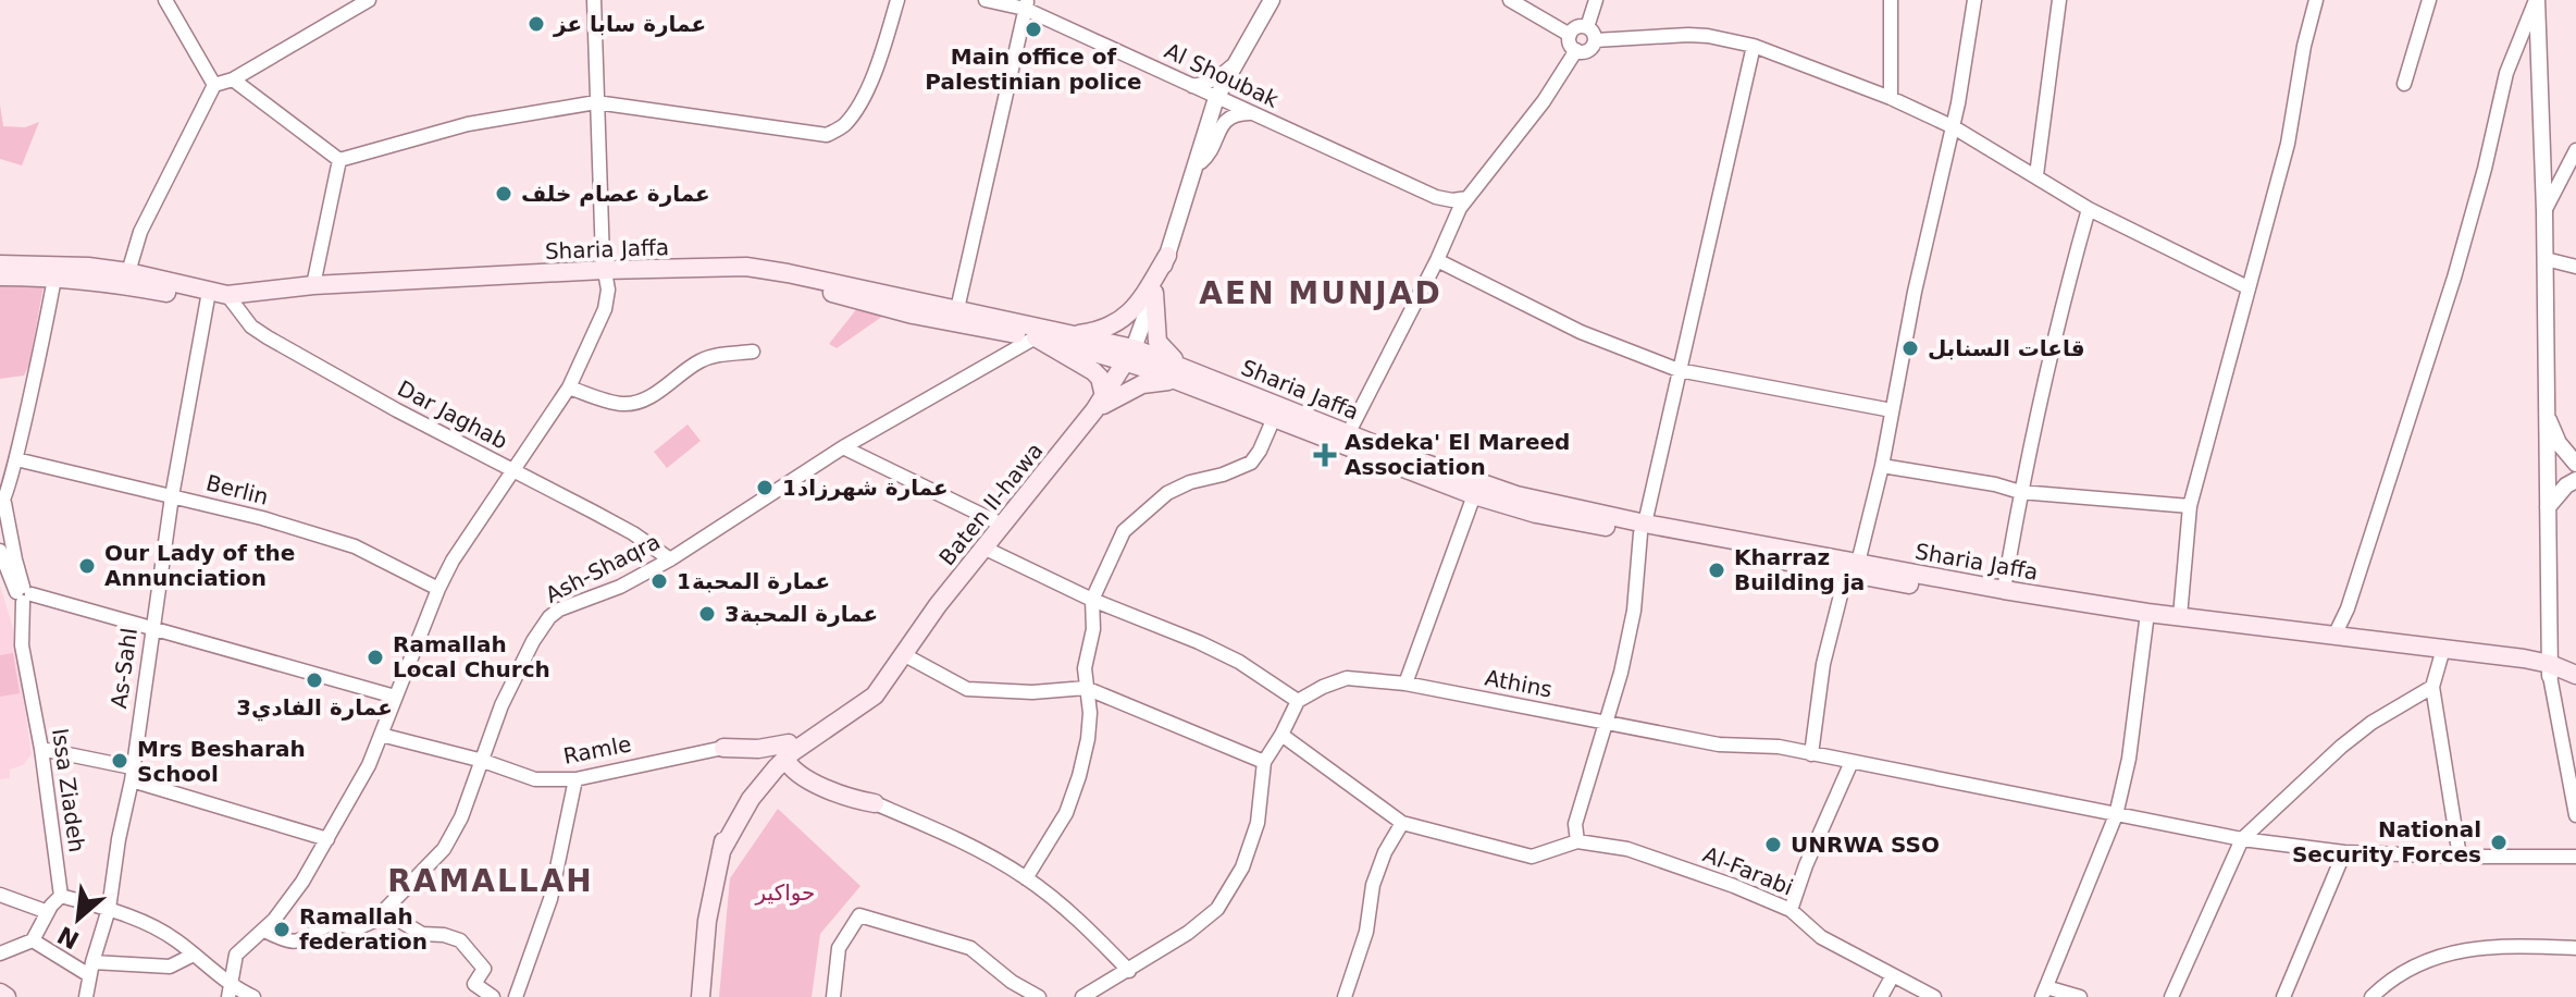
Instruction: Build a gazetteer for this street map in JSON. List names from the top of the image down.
{
  "streets": {
    "main road": ["Sharia Jaffa", "Baten II-hawa"],
    "street": [
      "Al Shoubak",
      "Dar Jaghab",
      "Berlin",
      "Ash-Shaqra",
      "As-Sahl",
      "Athins",
      "Ramle",
      "Issa Ziadeh",
      "Al-Farabi"
    ]
  },
  "crossings": [
    ["Al Shoubak", "Sharia Jaffa"],
    ["Sharia Jaffa", "Dar Jaghab"],
    ["Sharia Jaffa", "Baten II-hawa"],
    ["Sharia Jaffa", "Ash-Shaqra"],
    ["Sharia Jaffa", "As-Sahl"],
    ["Dar Jaghab", "Ash-Shaqra"],
    ["Dar Jaghab", "As-Sahl"],
    ["Berlin", "As-Sahl"],
    ["Ash-Shaqra", "Ramle"]
  ],
  "districts": ["AEN MUNJAD", "RAMALLAH"],
  "parks": ["حواكير"],
  "places": {
    "other": [
      "عمارة سابا عز",
      "Main office of Palestinian police",
      "عمارة عصام خلف",
      "قاعات السنابل",
      "عمارة شهرزاد1",
      "Our Lady of the Annunciation",
      "Kharraz Building ja",
      "عمارة المحبة1",
      "عمارة المحبة3",
      "Ramallah Local Church",
      "عمارة الفادي3",
      "Mrs Besharah School",
      "National Security Forces",
      "UNRWA SSO",
      "Ramallah federation"
    ],
    "health": ["Asdeka' El Mareed Association"]
  },
  "north": "bottom left"
}
